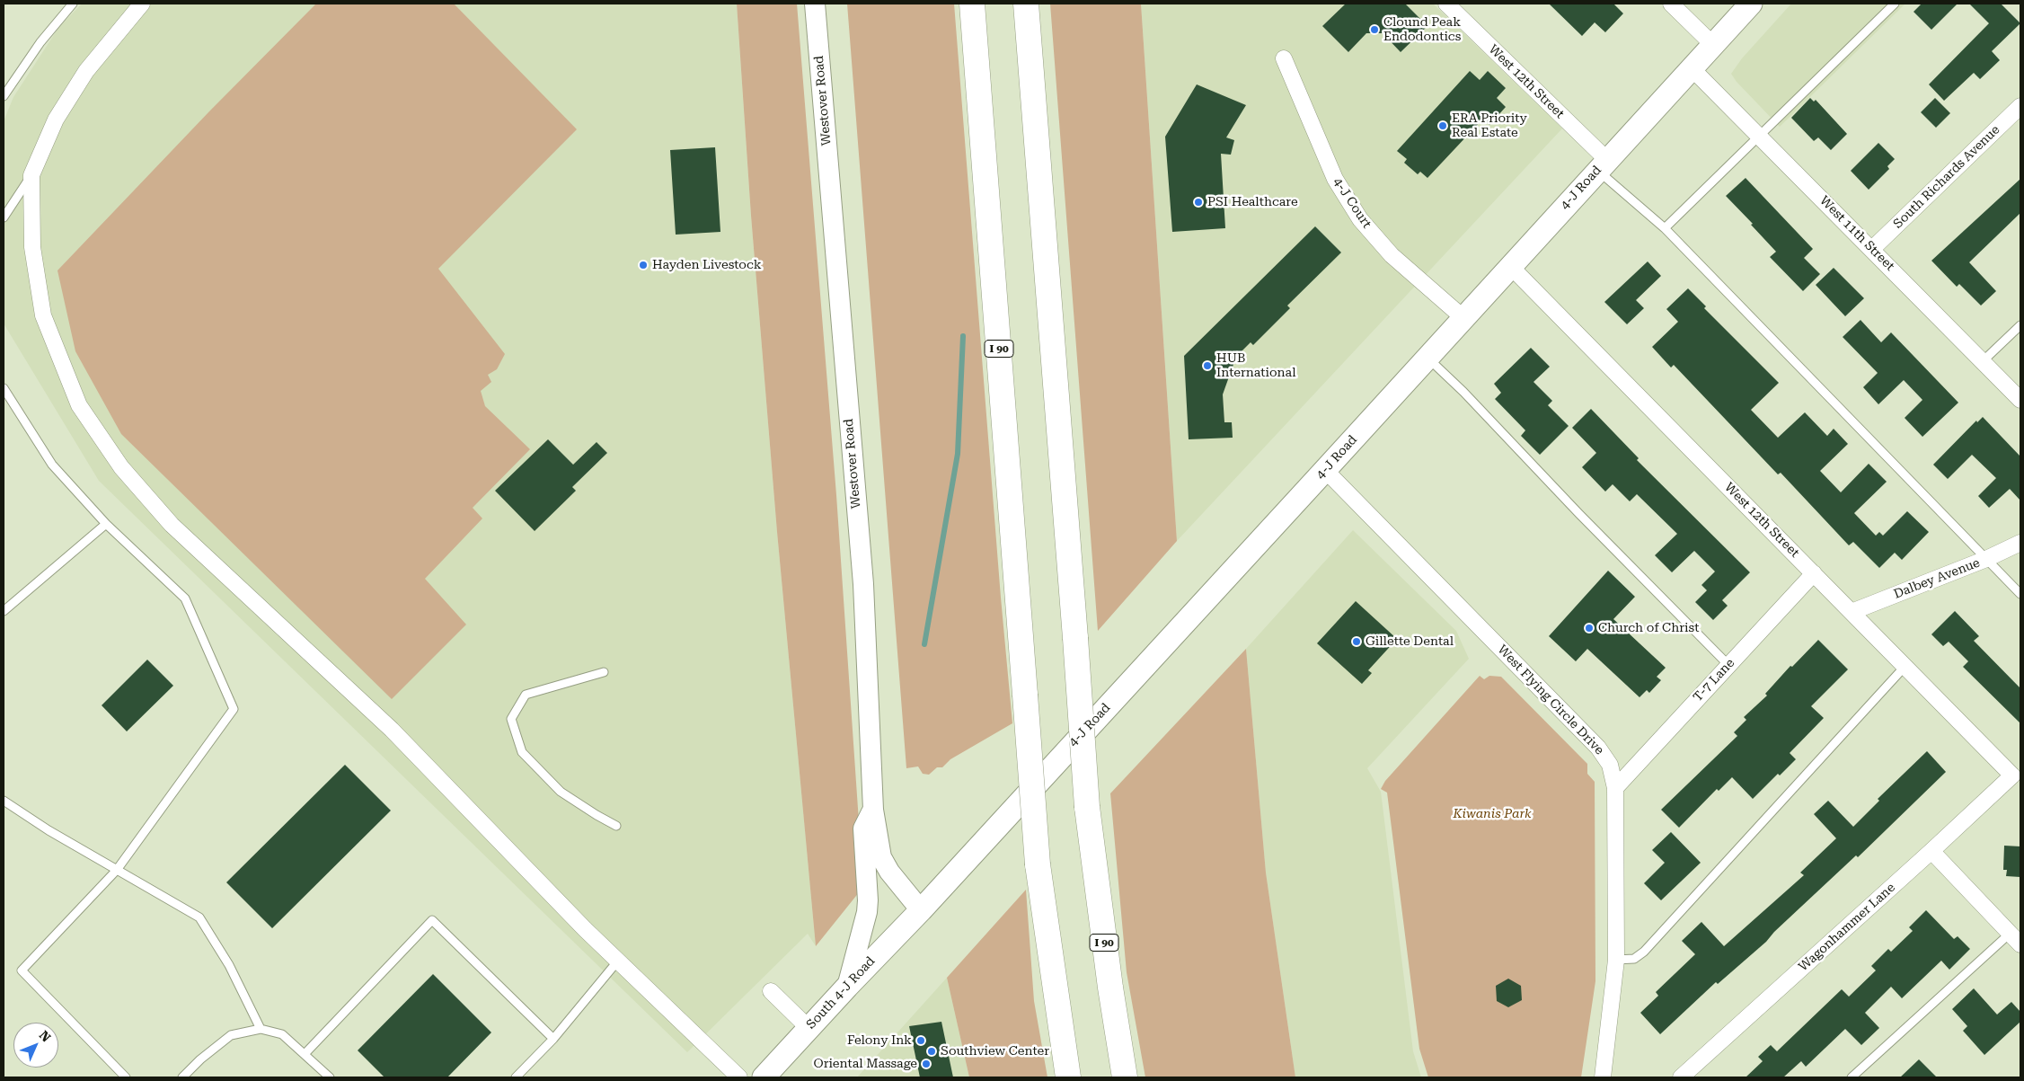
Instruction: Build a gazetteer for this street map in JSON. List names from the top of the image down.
{
  "streets": {
    "highway": ["I 90"],
    "main road": ["4-J Road", "South 4-J Road"],
    "street": [
      "West 12th Street",
      "Westover Road",
      "South Richards Avenue",
      "4-J Court",
      "West 11th Street",
      "Dalbey Avenue",
      "T-7 Lane",
      "West Flying Circle Drive",
      "Wagonhammer Lane"
    ]
  },
  "crossings": [
    ["West 12th Street", "4-J Road"],
    ["West 12th Street", "Dalbey Avenue"],
    ["West 12th Street", "T-7 Lane"],
    ["West 12th Street", "Wagonhammer Lane"],
    ["Westover Road", "4-J Road"],
    ["Westover Road", "South 4-J Road"],
    ["South Richards Avenue", "West 11th Street"],
    ["4-J Road", "4-J Court"],
    ["4-J Road", "West 11th Street"],
    ["4-J Road", "West Flying Circle Drive"],
    ["4-J Road", "South 4-J Road"],
    ["T-7 Lane", "West Flying Circle Drive"]
  ],
  "parks": ["Kiwanis Park"],
  "places": [
    "Clound Peak Endodontics",
    "ERA Priority Real Estate",
    "PSI Healthcare",
    "Hayden Livestock",
    "HUB International",
    "Church of Christ",
    "Gillette Dental",
    "Felony Ink",
    "Southview Center",
    "Oriental Massage"
  ],
  "north": "top right"
}
